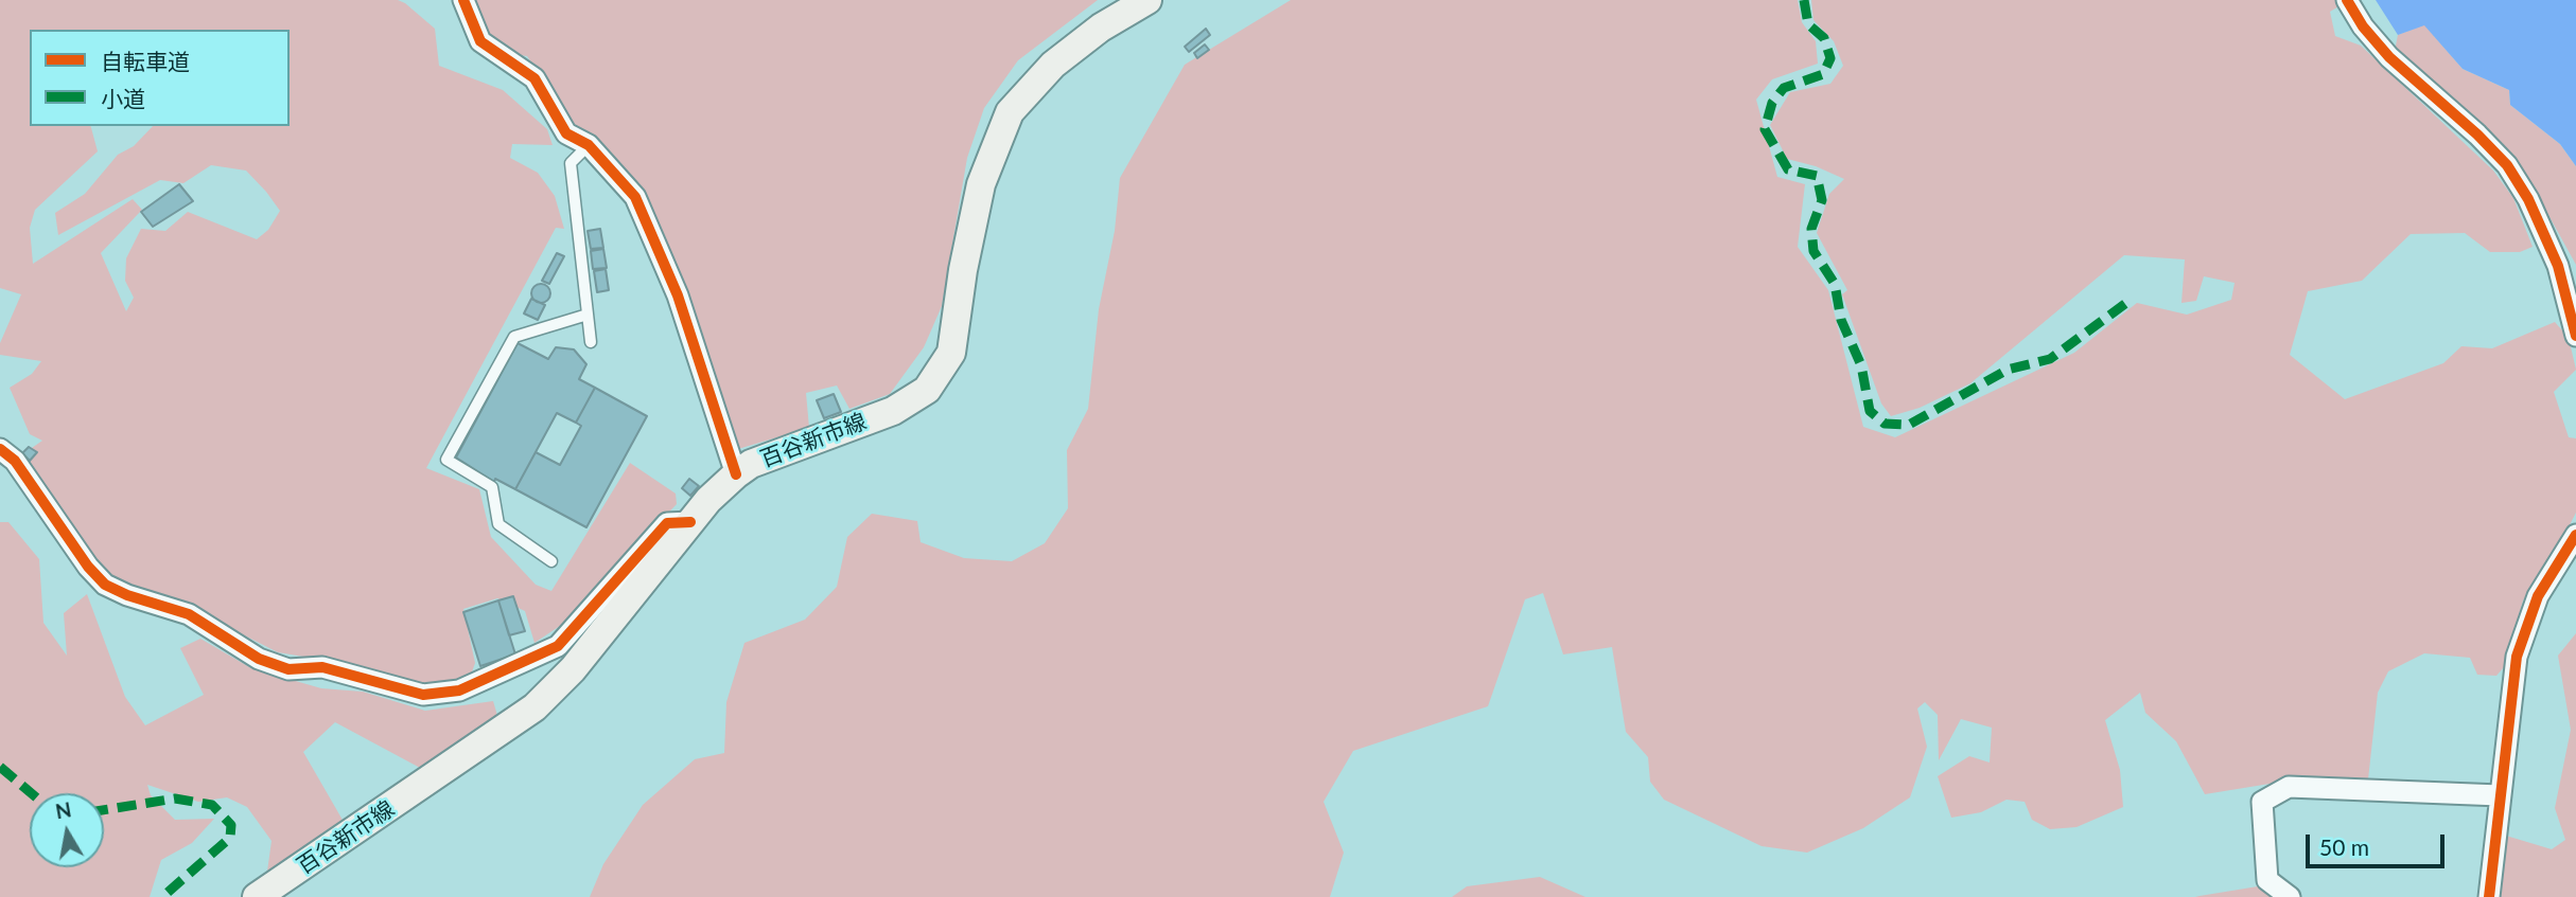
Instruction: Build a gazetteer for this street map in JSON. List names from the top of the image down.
{
  "streets": {
    "main road": ["百谷新市線"]
  },
  "legend": ["自転車道", "小道"],
  "scale_bar": "50 m",
  "north": "top"
}
